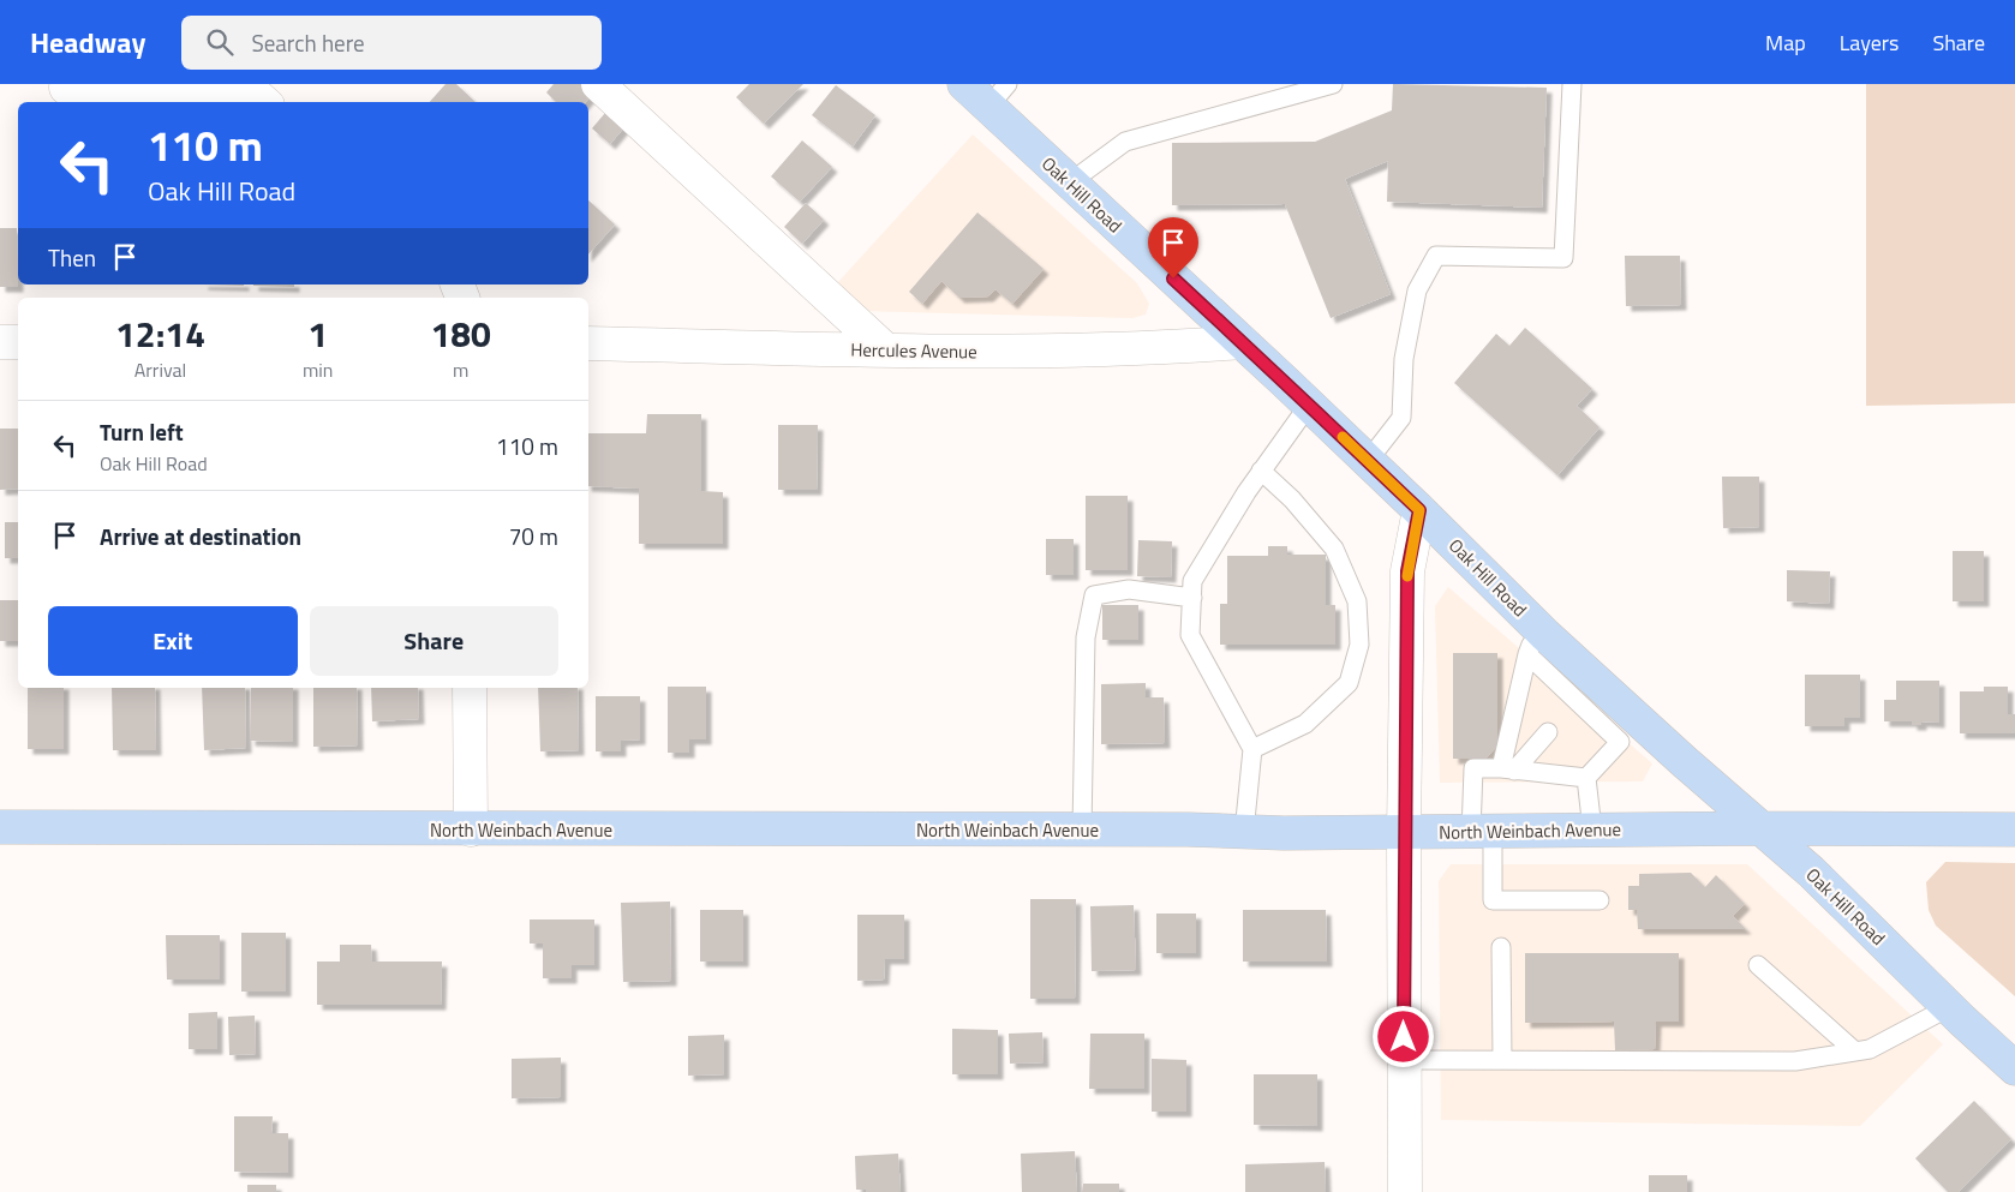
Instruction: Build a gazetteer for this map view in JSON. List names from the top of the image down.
{
  "streets": {
    "main road": ["Oak Hill Road", "North Weinbach Avenue"],
    "street": ["Hercules Avenue"]
  },
  "crossings": [
    ["Oak Hill Road", "Hercules Avenue"],
    ["Oak Hill Road", "North Weinbach Avenue"]
  ],
  "page": {
    "header": "Headway",
    "search": "Search here",
    "nav": ["Map", "Layers", "Share"],
    "turn": ["110 m", "Oak Hill Road"],
    "then": "Then",
    "eta": [
      "12:14",
      "Arrival",
      "1",
      "min",
      "180",
      "m"
    ],
    "list": [
      {
        "name": "Turn left",
        "note": "Oak Hill Road",
        "value": "110 m"
      },
      {
        "name": "Arrive at destination",
        "value": "70 m"
      }
    ],
    "buttons": ["Exit", "Share"]
  }
}
